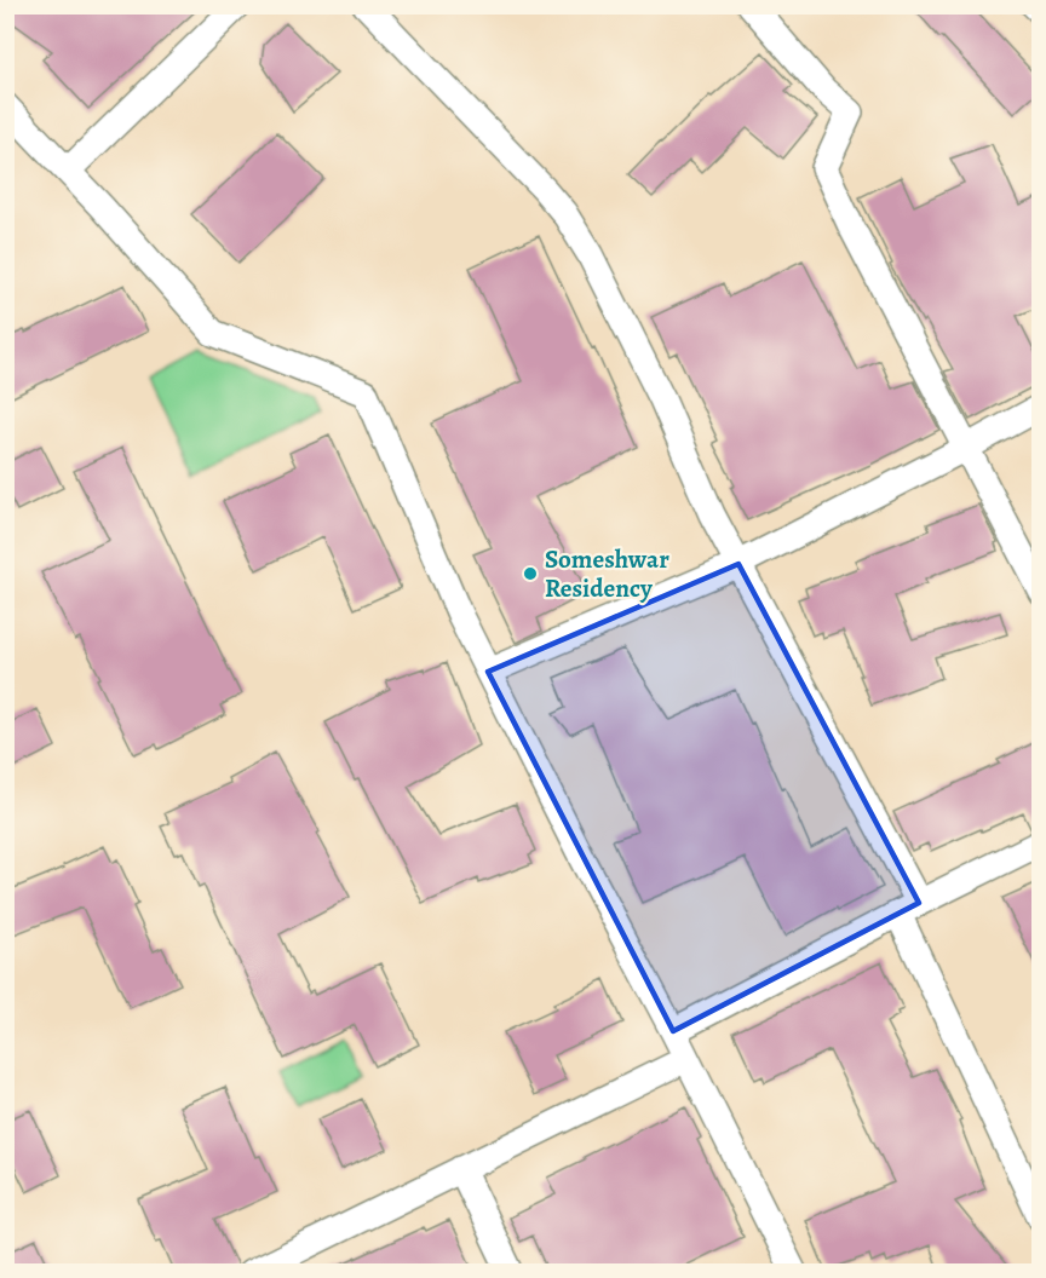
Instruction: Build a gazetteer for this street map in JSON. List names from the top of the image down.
{
  "places": ["Someshwar Residency"]
}
